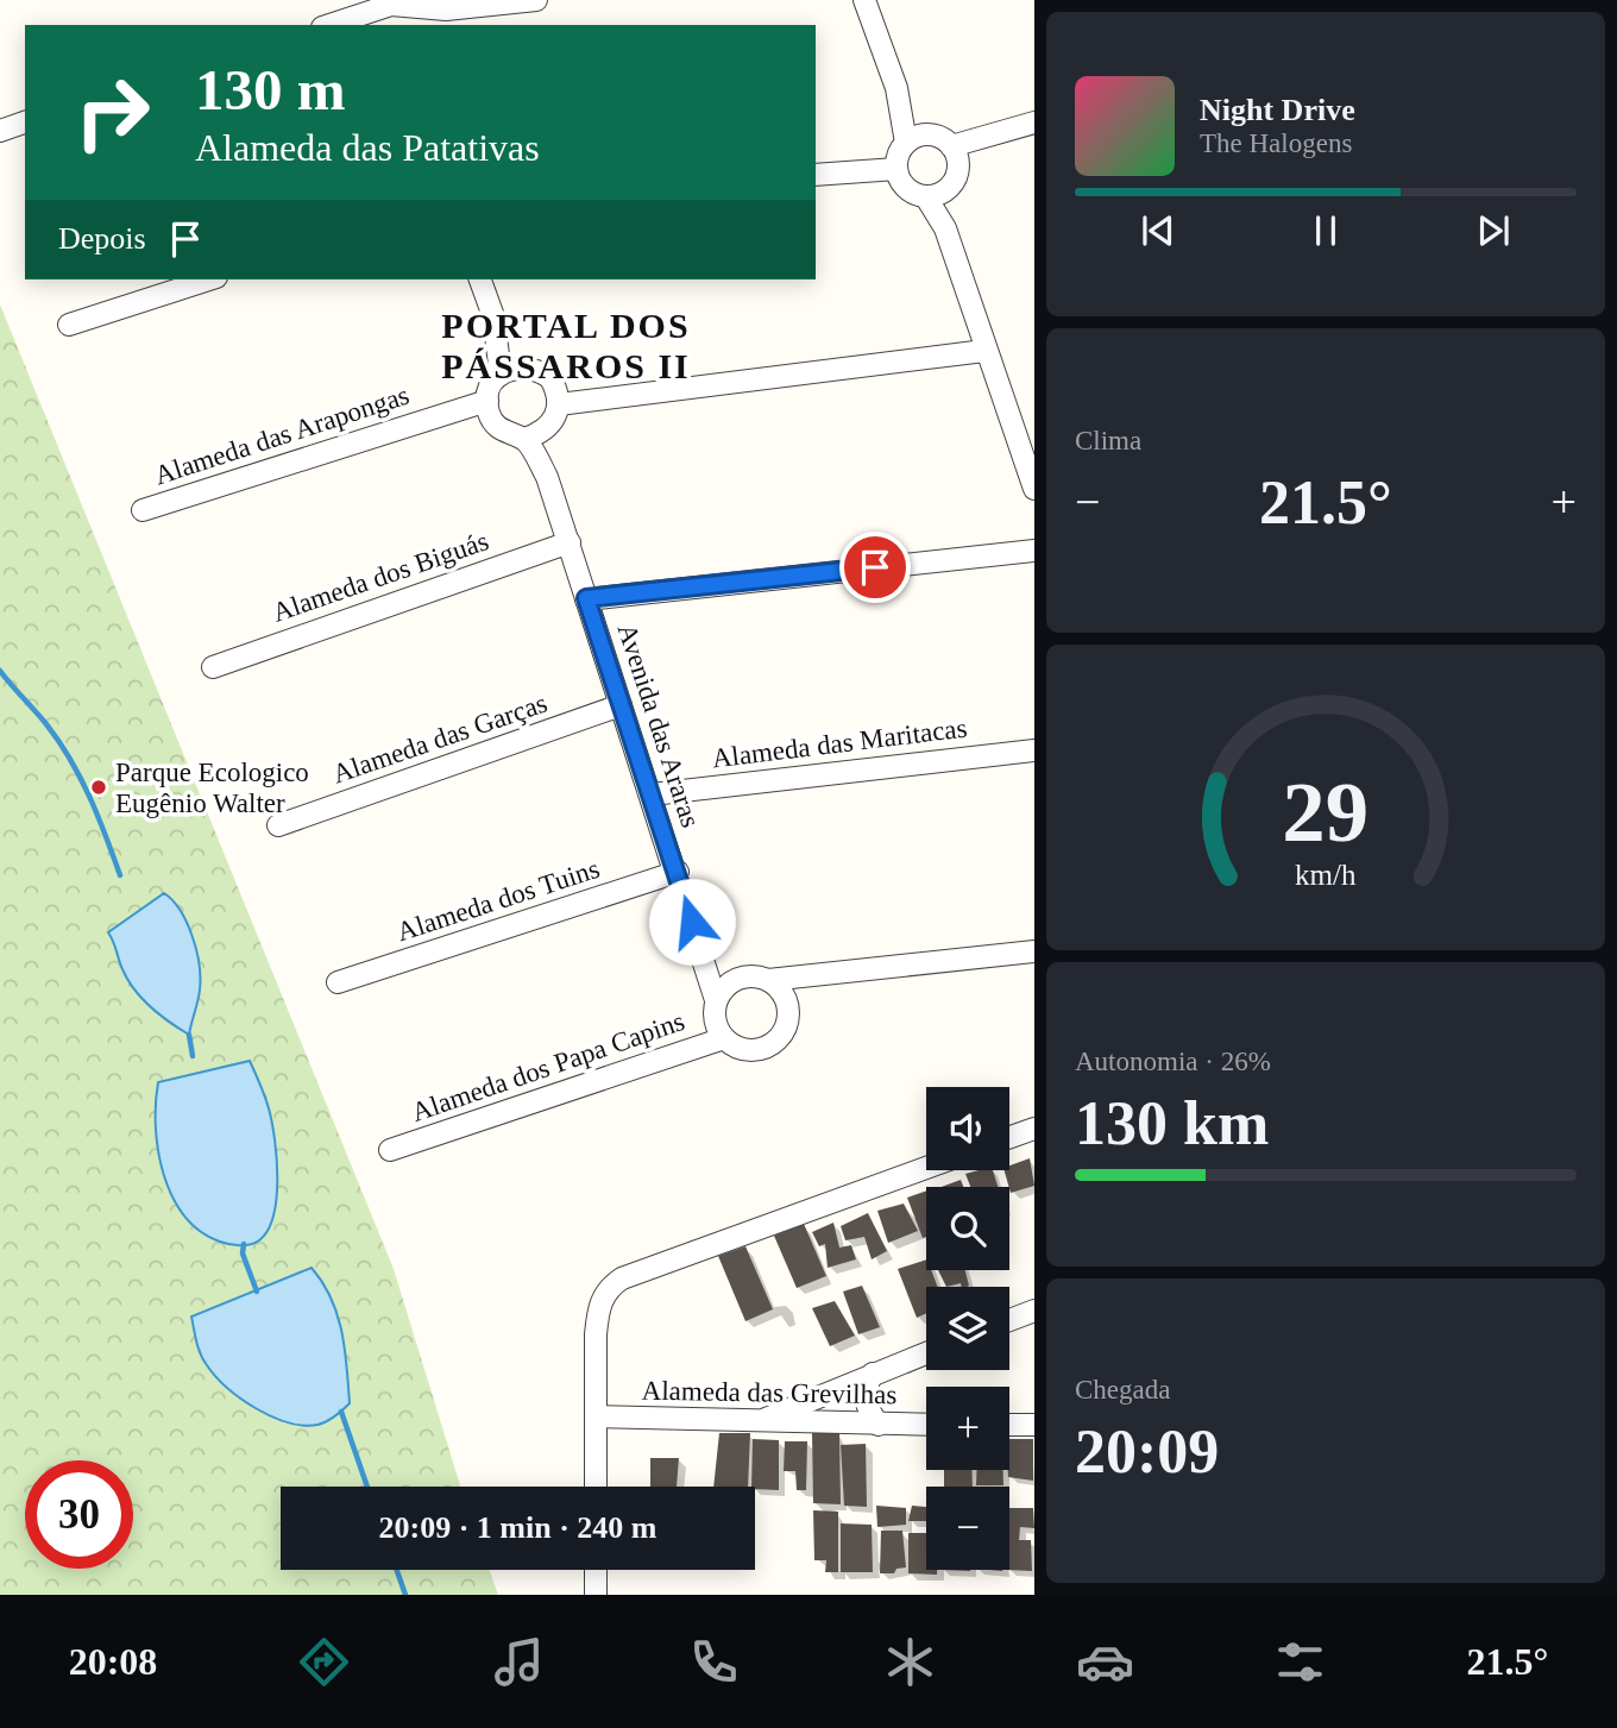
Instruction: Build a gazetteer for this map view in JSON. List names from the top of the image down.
{
  "streets": {
    "street": [
      "Alameda das Arapongas",
      "Alameda dos Biguás",
      "Avenida das Araras",
      "Alameda das Garças",
      "Alameda das Maritacas",
      "Alameda dos Tuins",
      "Alameda dos Papa Capins",
      "Alameda das Grevilhas"
    ]
  },
  "crossings": [
    ["Alameda dos Biguás", "Avenida das Araras"],
    ["Avenida das Araras", "Alameda das Garças"],
    ["Avenida das Araras", "Alameda das Maritacas"],
    ["Avenida das Araras", "Alameda dos Tuins"],
    ["Avenida das Araras", "Alameda dos Papa Capins"]
  ],
  "districts": ["PORTAL DOS PÁSSAROS II"],
  "places": ["Parque Ecologico Eugênio Walter"],
  "page": {
    "turn": ["130 m", "Alameda das Patativas"],
    "song": ["Night Drive", "The Halogens"],
    "then": "Depois",
    "tile": [
      "Clima",
      ["Autonomia · 26%", "130 km"],
      ["Chegada", "20:09"]
    ],
    "heat": ["−", "21.5°", "+"],
    "map_buttons": ["+", "−"],
    "limit": "30",
    "trip": "20:09 · 1 min · 240 m",
    "tabs": ["20:08", "21.5°"],
    "gauge": ["29", "km/h"]
  }
}
